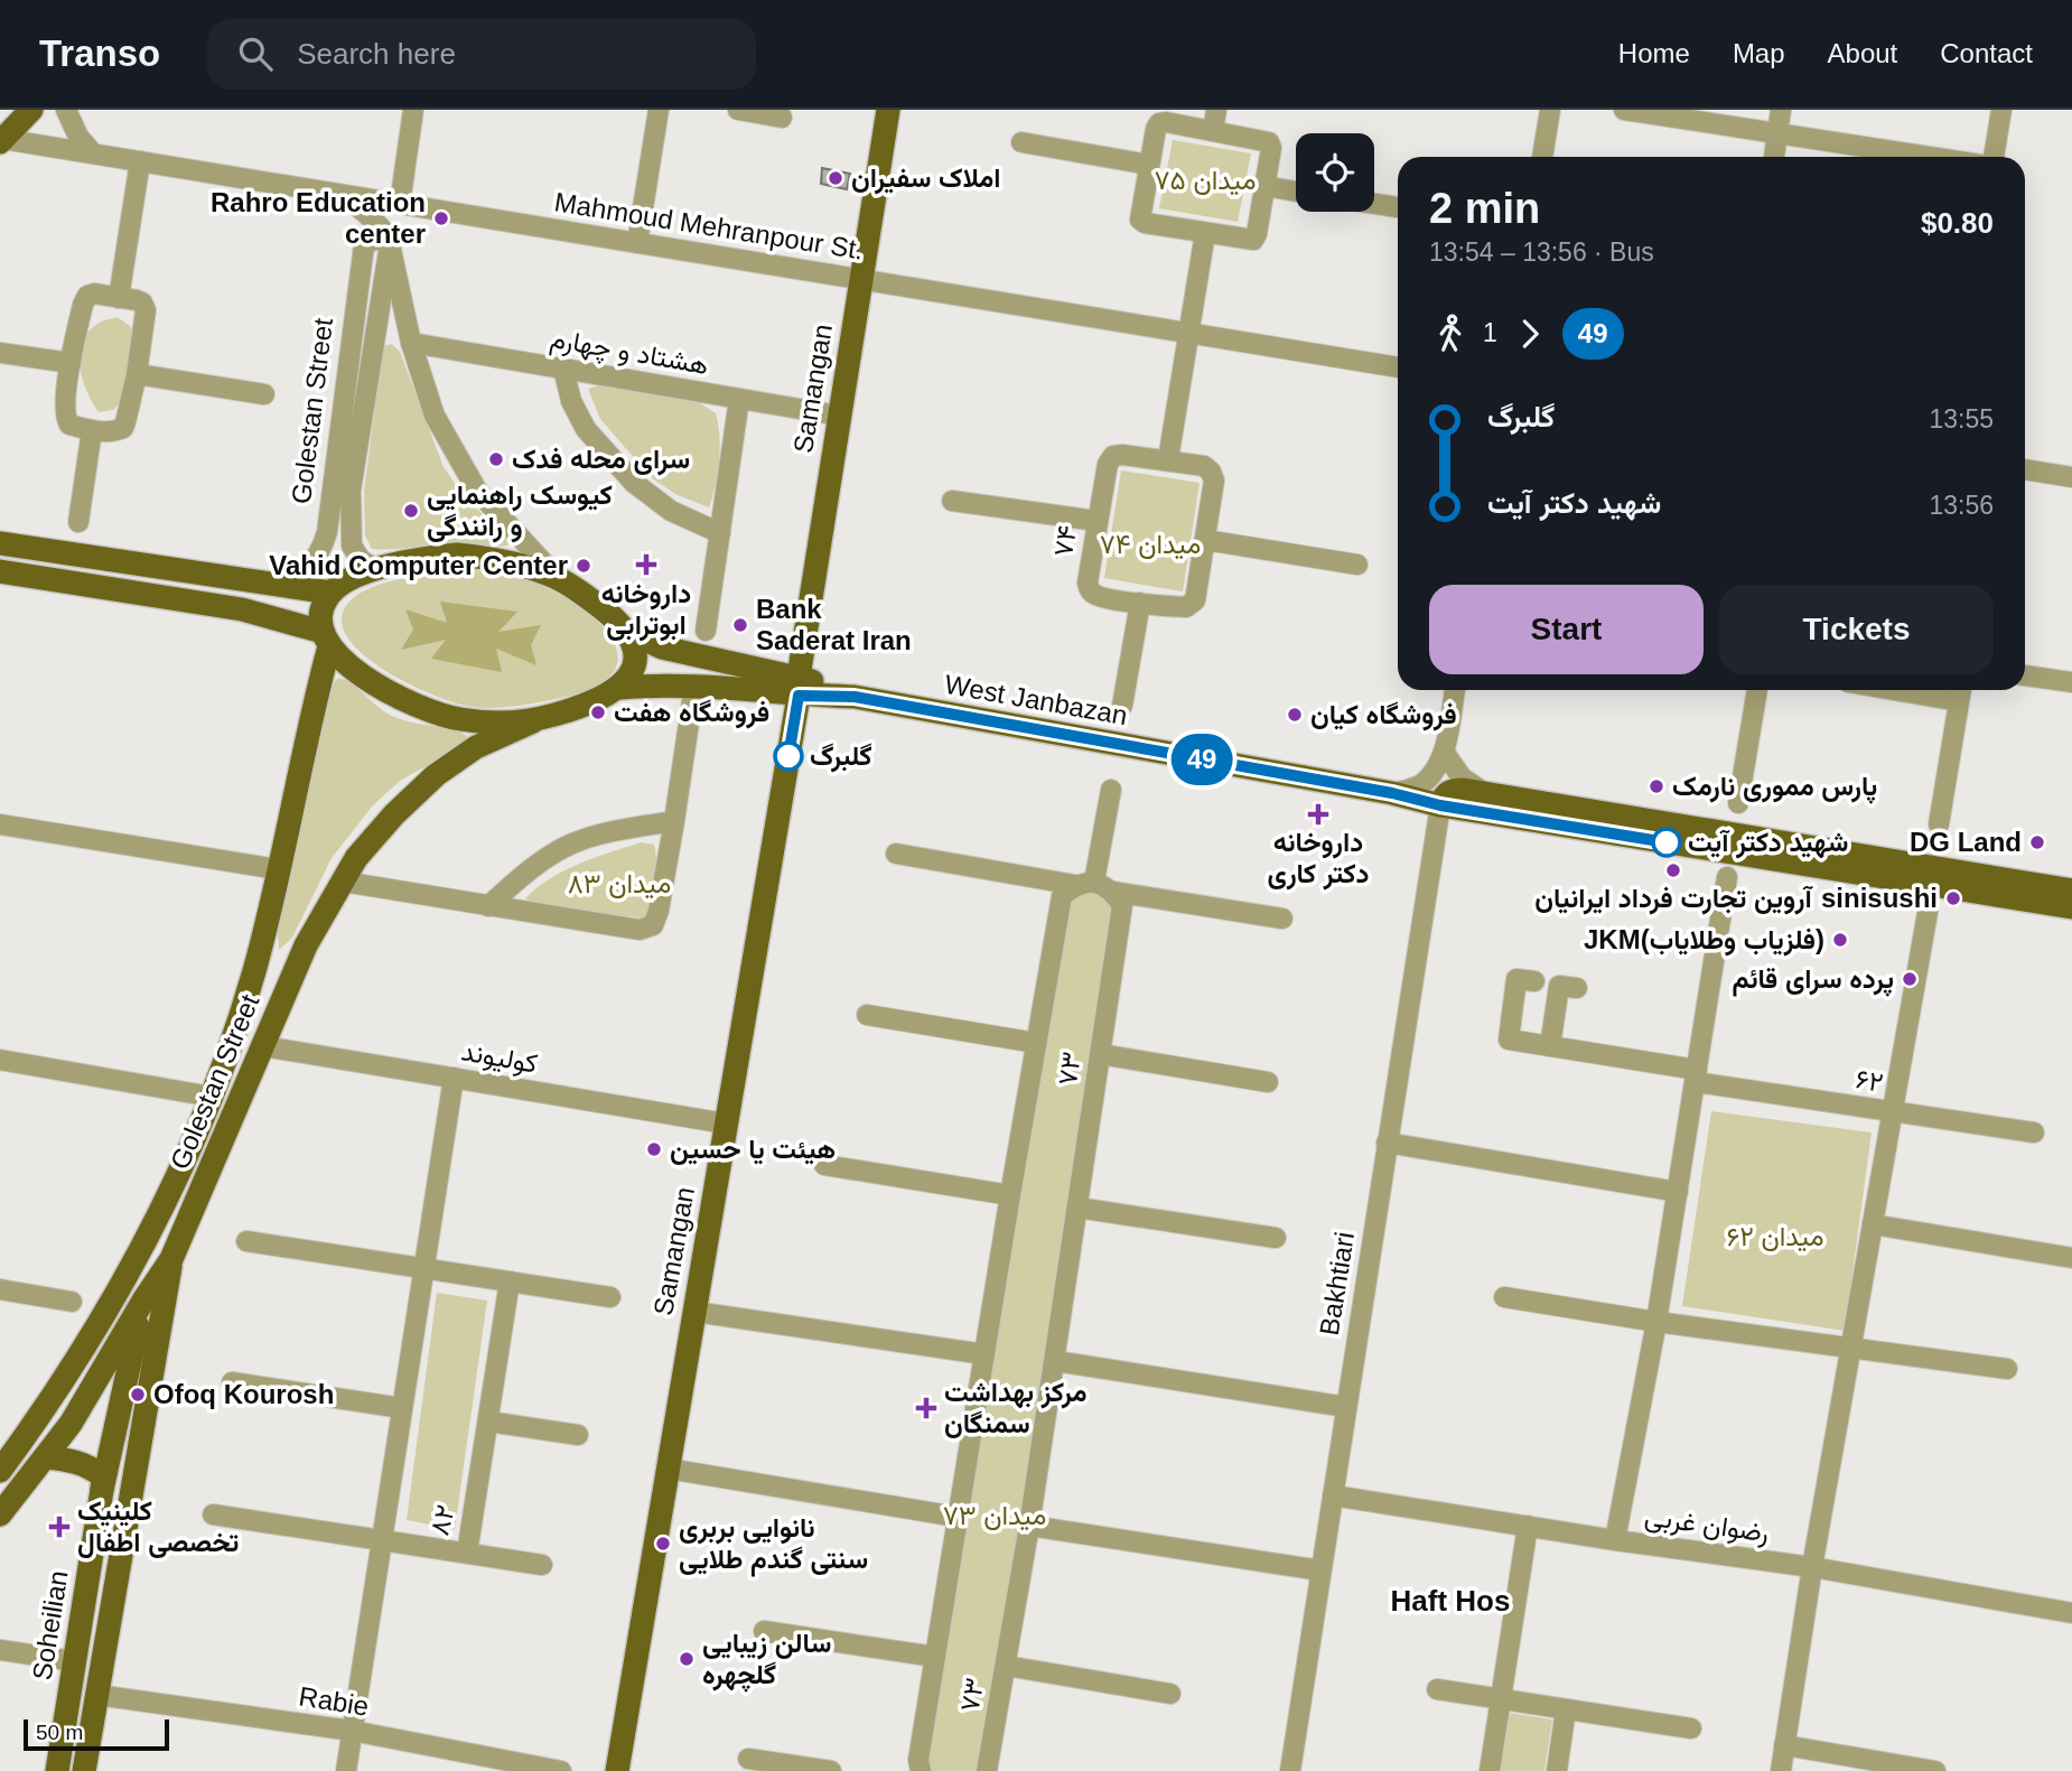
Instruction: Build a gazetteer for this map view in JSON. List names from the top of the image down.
{
  "streets": {
    "main road": [
      "Samangan",
      "Golestan Street",
      "West Janbazan",
      "Soheilian"
    ],
    "street": [
      "Mahmoud Mehranpour St.",
      "هشتاد و چهارم",
      "۷۴",
      "کولیوند",
      "۷۳",
      "۶۲",
      "Bakhtiari",
      "۸۲",
      "رضوان غربی",
      "Rabie"
    ]
  },
  "crossings": [
    ["Mahmoud Mehranpour St.", "Samangan"],
    ["هشتاد و چهارم", "Samangan"],
    ["Samangan", "West Janbazan"],
    ["Samangan", "کولیوند"],
    ["Golestan Street", "West Janbazan"],
    ["Golestan Street", "کولیوند"],
    ["Golestan Street", "Soheilian"],
    ["West Janbazan", "Bakhtiari"],
    ["کولیوند", "۸۲"],
    ["۶۲", "رضوان غربی"],
    ["Bakhtiari", "رضوان غربی"],
    ["Soheilian", "Rabie"]
  ],
  "districts": ["Haft Hos"],
  "parks": [
    "میدان ۷۵",
    "میدان ۷۴",
    "میدان ۸۳",
    "میدان ۶۲",
    "میدان ۷۳"
  ],
  "places": {
    "other": [
      "املاک سفیران",
      "Rahro Education center",
      "سرای محله فدک",
      "کیوسک راهنمایی و رانندگی",
      "Vahid Computer Center",
      "Bank Saderat Iran",
      "فروشگاه هفت",
      "فروشگاه کیان",
      "گلبرگ",
      "پارس مموری نارمک",
      "شهید دکتر آیت",
      "DG Land",
      "آروین تجارت فرداد ایرانیان",
      "sinisushi",
      "JKM(فلزیاب وطلایاب)",
      "پرده سرای قائم",
      "هیئت یا حسین",
      "Ofoq Kourosh",
      "نانوایی بربری سنتی گندم طلایی",
      "سالن زیبایی گلچهره"
    ],
    "health": [
      "داروخانه ابوترابی",
      "داروخانه دکتر کاری",
      "مرکز بهداشت سمنگان",
      "کلینیک تخصصی اطفال"
    ]
  },
  "lines": ["bus line 49"],
  "scale_bar": "50 m",
  "page": {
    "header": "Transo",
    "search": "Search here",
    "nav": [
      "Home",
      "Map",
      "About",
      "Contact"
    ],
    "on_map": "49",
    "heading": ["2 min", "13:54 – 13:56 · Bus", "$0.80"],
    "legs": ["1", "49"],
    "list": [
      {
        "name": "گلبرگ",
        "value": "13:55"
      },
      {
        "name": "شهید دکتر آیت",
        "value": "13:56"
      }
    ],
    "buttons": ["Start", "Tickets"],
    "scale": "50 m"
  }
}
